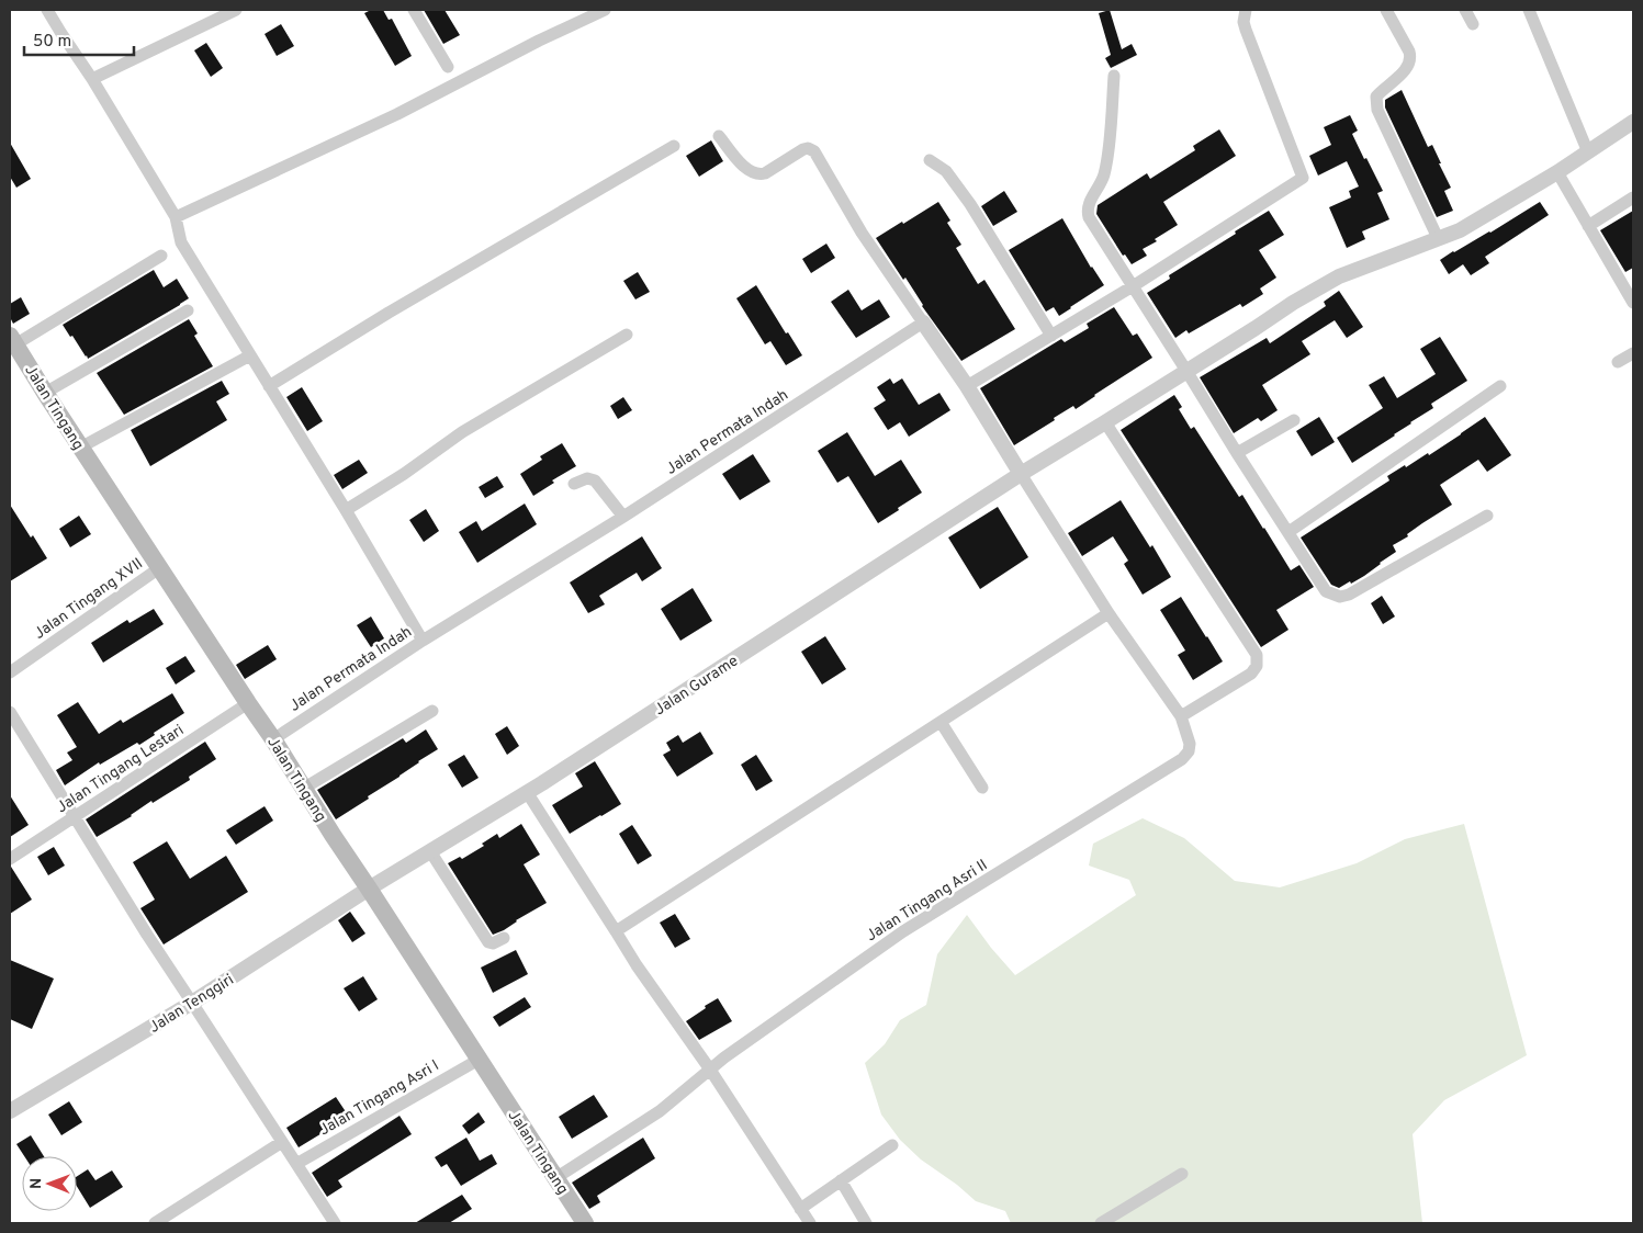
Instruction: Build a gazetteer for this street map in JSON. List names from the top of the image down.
{
  "streets": {
    "main road": ["Jalan Tingang"],
    "street": [
      "Jalan Permata Indah",
      "Jalan Tingang XVII",
      "Jalan Gurame",
      "Jalan Tingang Lestari",
      "Jalan Tingang Asri II",
      "Jalan Tenggiri",
      "Jalan Tingang Asri I"
    ]
  },
  "crossings": [
    ["Jalan Tingang", "Jalan Permata Indah"],
    ["Jalan Tingang", "Jalan Tingang XVII"],
    ["Jalan Tingang", "Jalan Gurame"],
    ["Jalan Tingang", "Jalan Tingang Lestari"],
    ["Jalan Tingang", "Jalan Tingang Asri II"],
    ["Jalan Tingang", "Jalan Tenggiri"],
    ["Jalan Tingang", "Jalan Tingang Asri I"],
    ["Jalan Gurame", "Jalan Tingang Asri II"],
    ["Jalan Gurame", "Jalan Tenggiri"]
  ],
  "scale_bar": "50 m",
  "north": "left"
}
